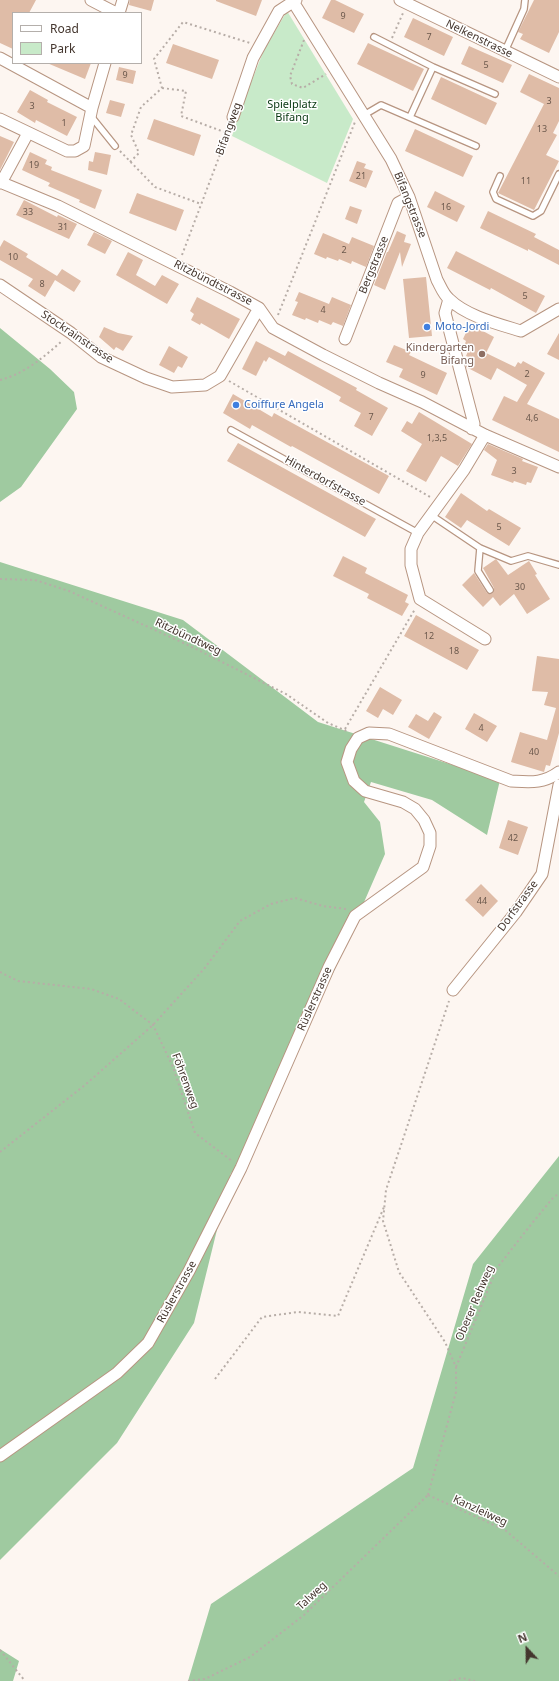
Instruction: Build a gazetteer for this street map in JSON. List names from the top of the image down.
{
  "streets": {
    "street": [
      "Nelkenstrasse",
      "Bifangweg",
      "Bifangstrasse",
      "Bergstrasse",
      "Ritzbündtstrasse",
      "Stockrainstrasse",
      "Dorfstrasse",
      "Rüslerstrasse"
    ],
    "lane": ["Hinterdorfstrasse"],
    "path": [
      "Ritzbündtweg",
      "Föhrenweg",
      "Oberer Rehweg",
      "Kanzleiweg",
      "Talweg"
    ]
  },
  "crossings": [
    ["Bifangweg", "Bifangstrasse"],
    ["Bifangweg", "Ritzbündtstrasse"],
    ["Bifangstrasse", "Bergstrasse"],
    ["Ritzbündtweg", "Rüslerstrasse"],
    ["Rüslerstrasse", "Föhrenweg"],
    ["Kanzleiweg", "Talweg"]
  ],
  "parks": ["Spielplatz Bifang"],
  "places": ["Moto-Jordi", "Kindergarten Bifang", "Coiffure Angela"],
  "house_numbers": [
    "9",
    "7",
    "5",
    "9",
    "3",
    "3",
    "1",
    "13",
    "19",
    "21",
    "11",
    "16",
    "33",
    "31",
    "2",
    "10",
    "8",
    "5",
    "4",
    "2",
    "9",
    "7",
    "4,6",
    "1,3,5",
    "3",
    "5",
    "30",
    "12",
    "18",
    "4",
    "40",
    "42",
    "44"
  ],
  "legend": ["Road", "Park"],
  "north": "top"
}
